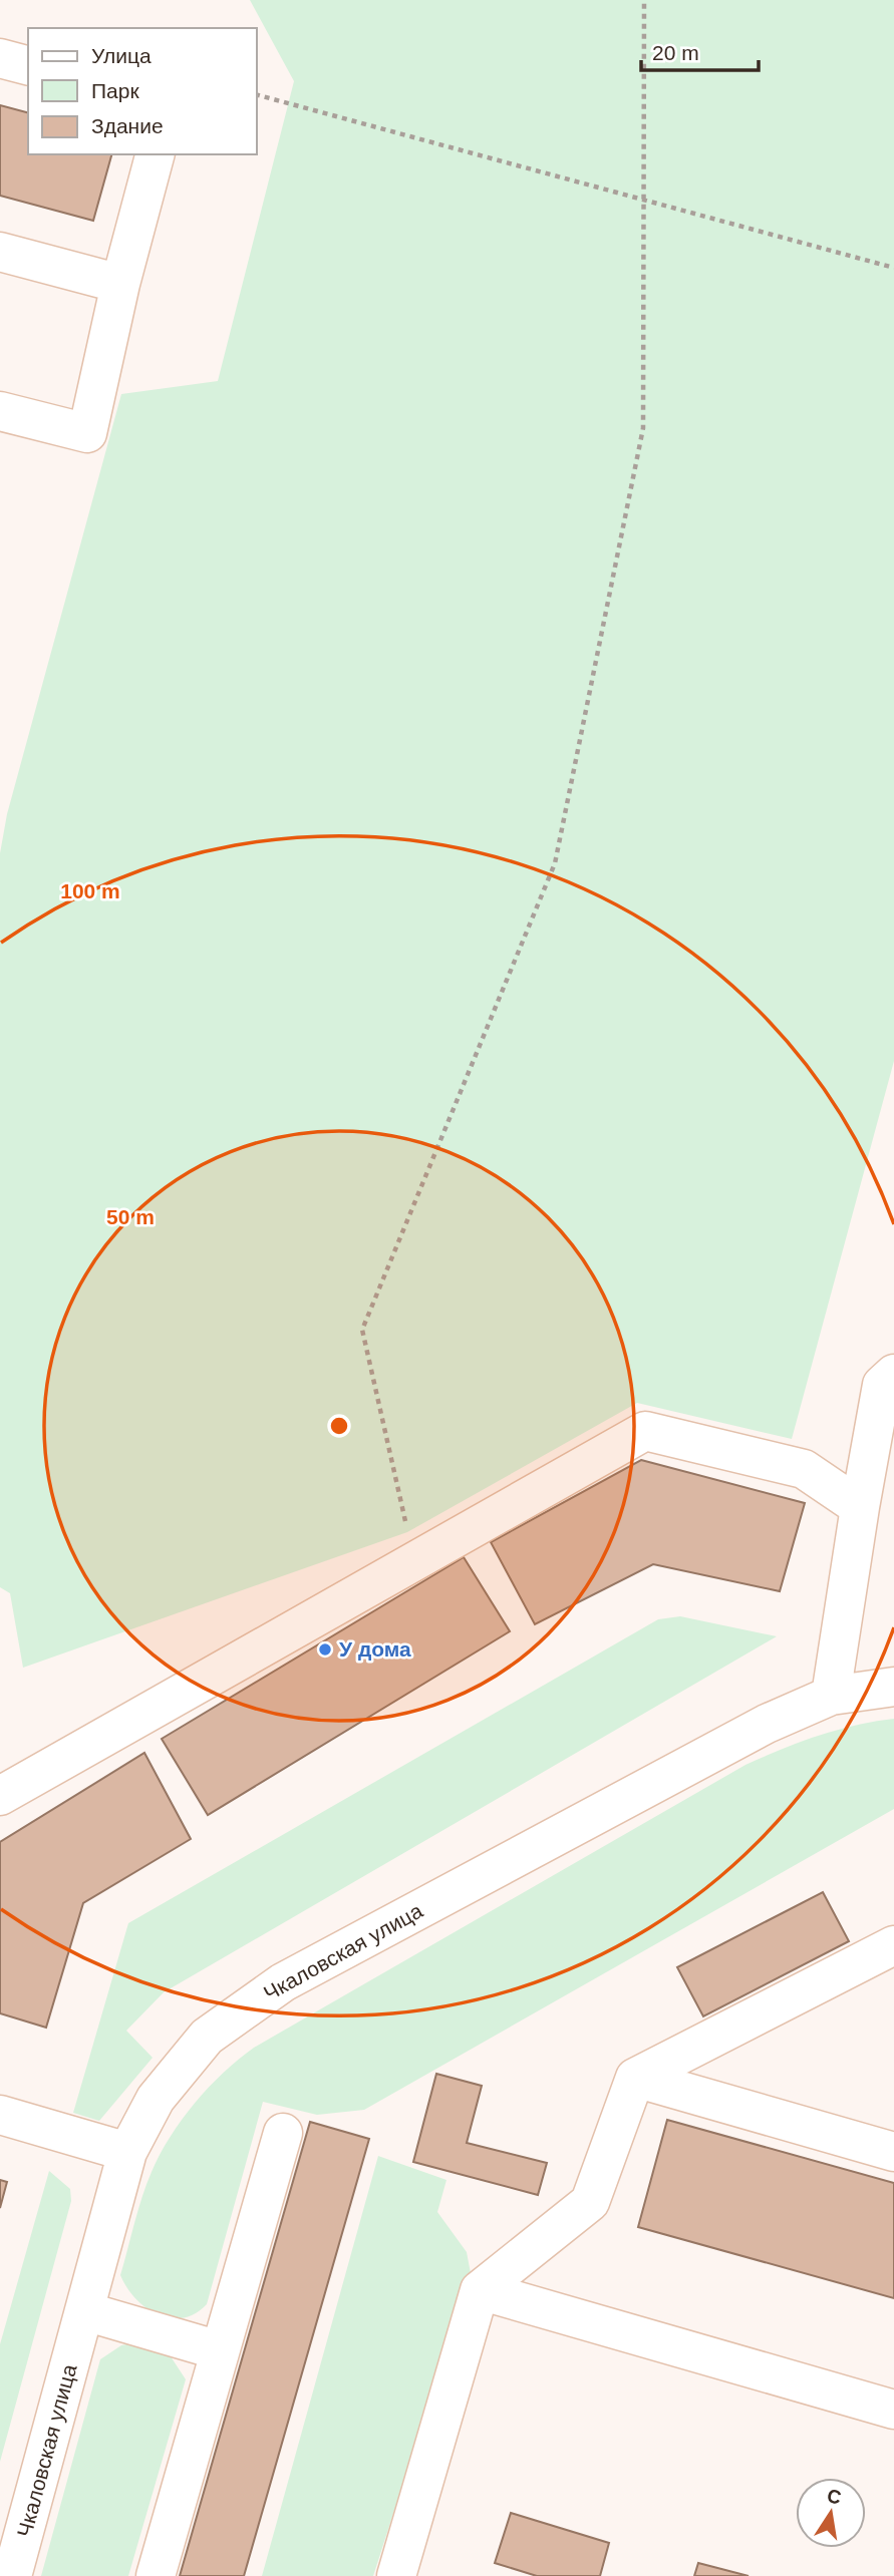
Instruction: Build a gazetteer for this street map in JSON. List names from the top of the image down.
{
  "streets": {
    "street": ["Чкаловская улица"]
  },
  "places": ["У дома"],
  "legend": ["Улица", "Парк", "Здание"],
  "scale_bar": "20 m",
  "north": "top",
  "rings": ["100 m", "50 m"]
}
